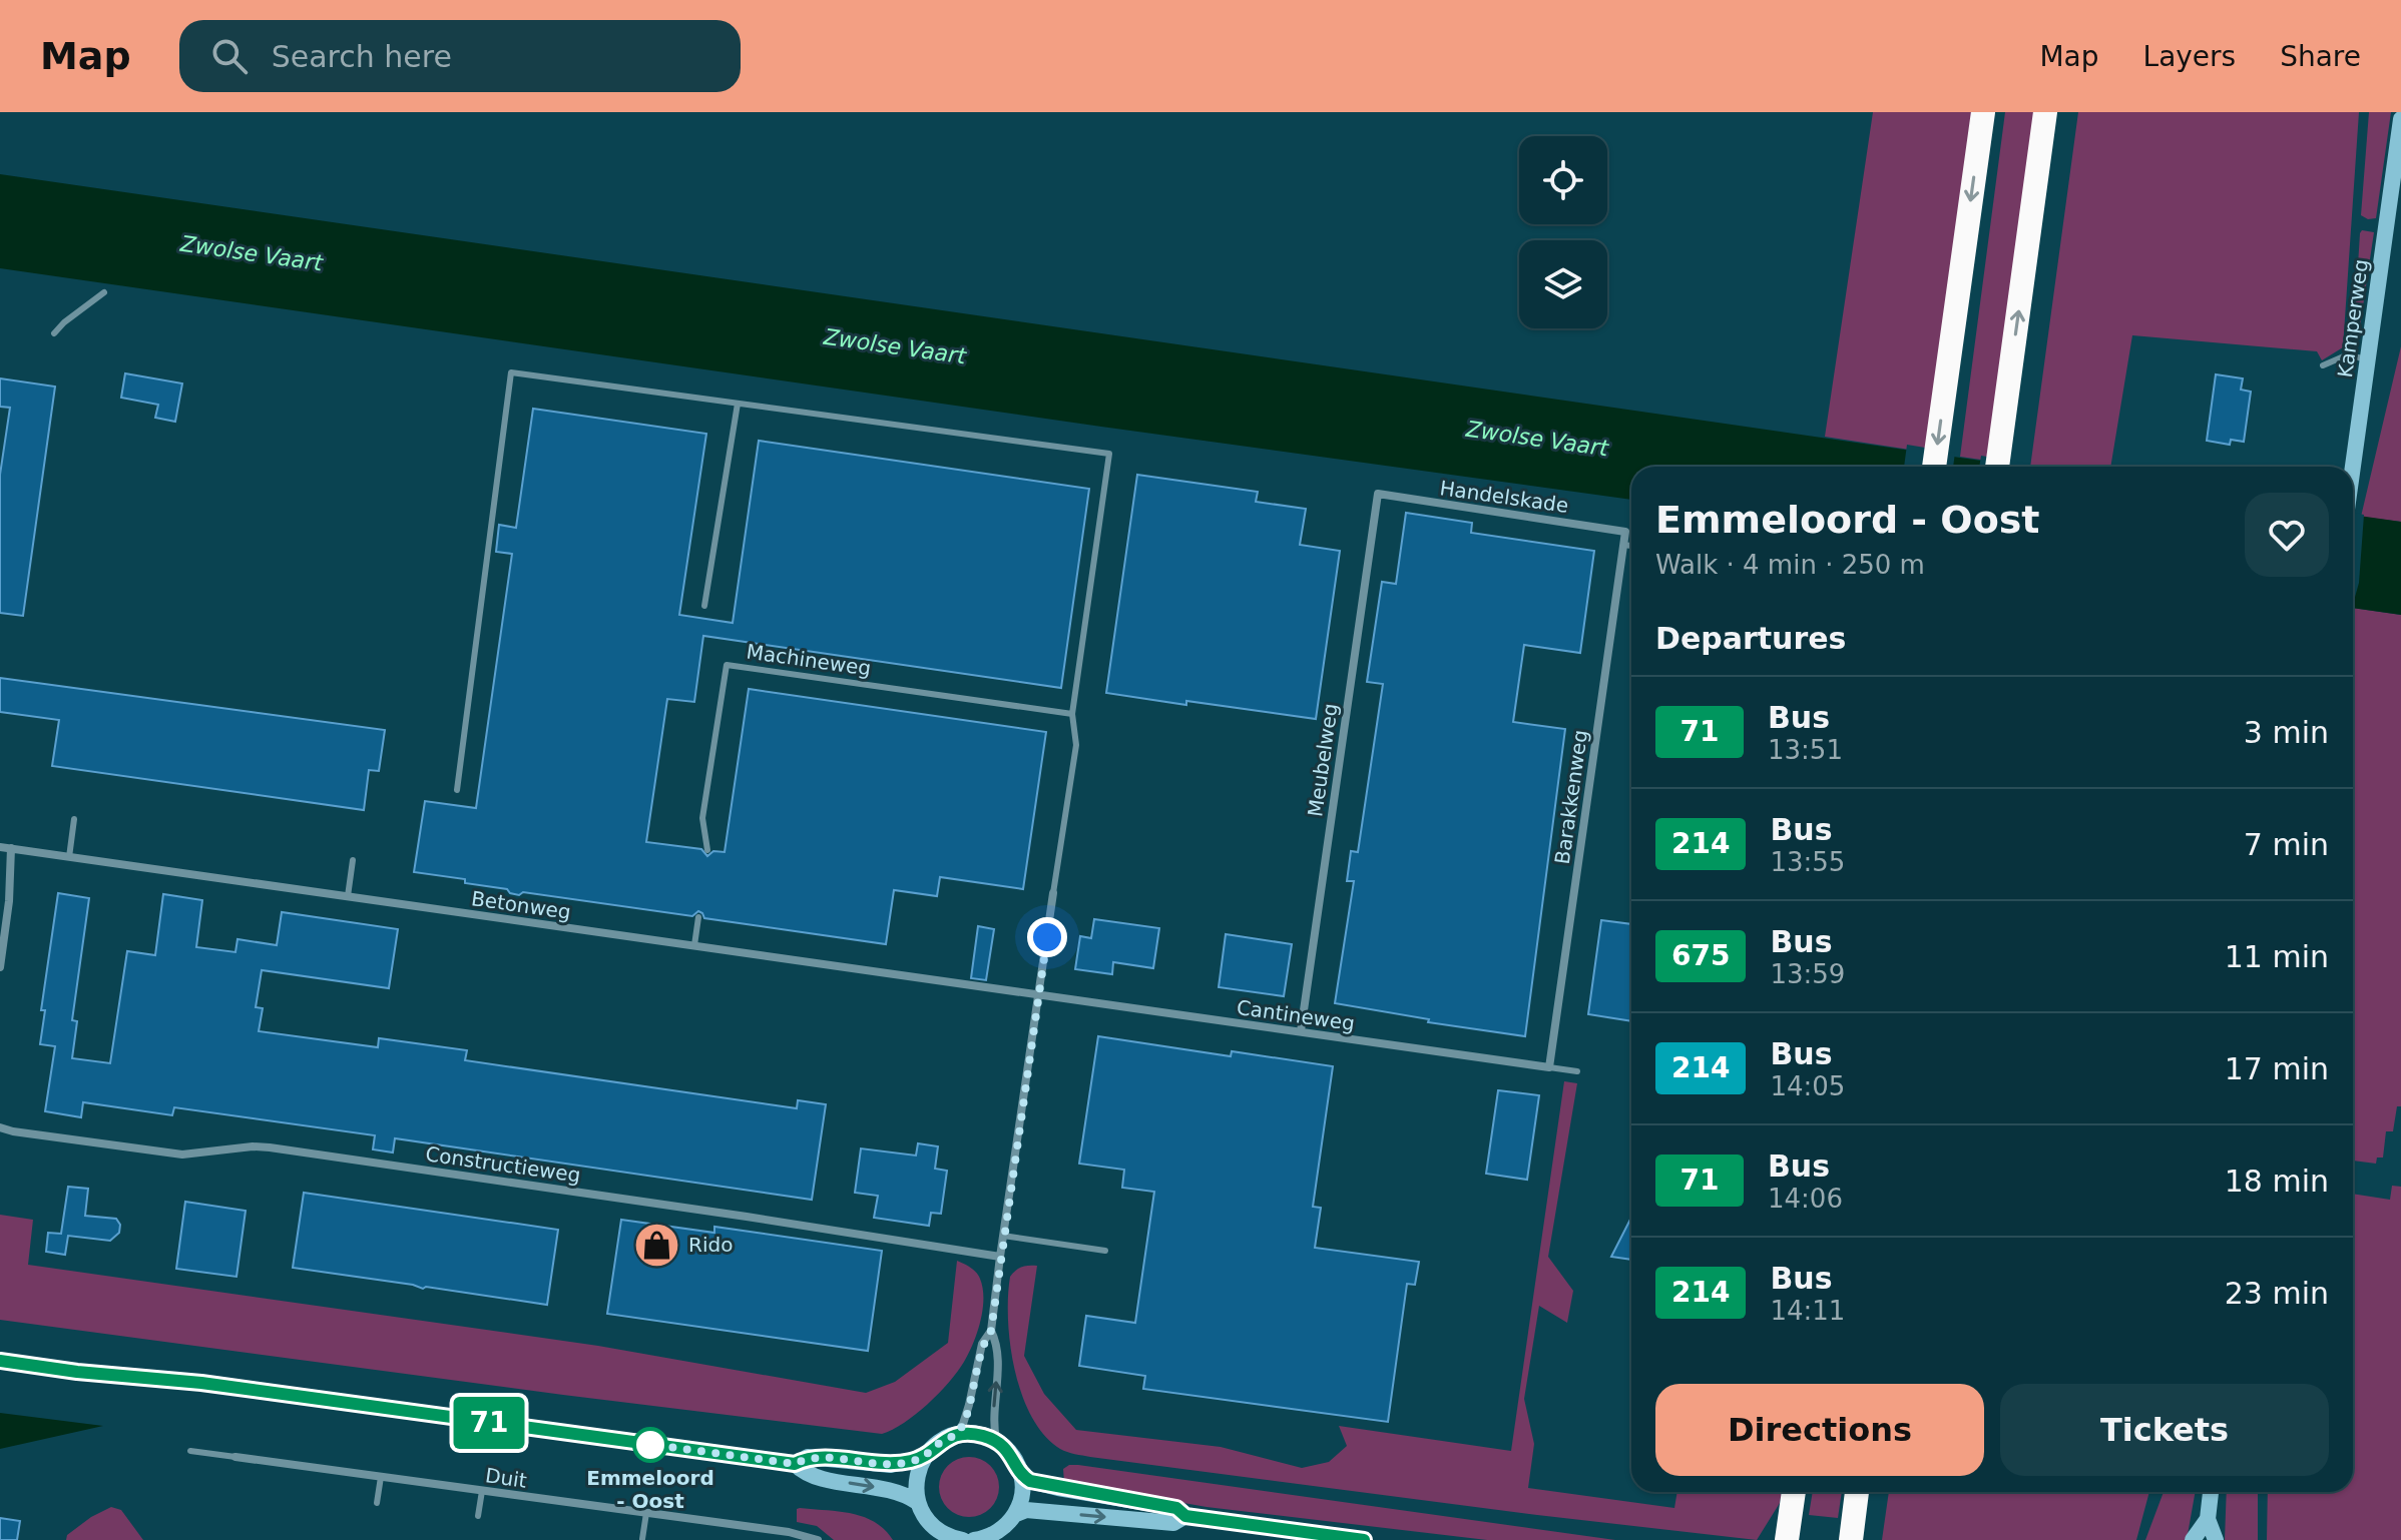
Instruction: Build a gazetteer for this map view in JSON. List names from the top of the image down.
{
  "streets": {
    "main road": ["Kamperweg"],
    "street": [
      "Handelskade",
      "Meubelweg",
      "Barakkenweg",
      "Betonweg",
      "Cantineweg",
      "Constructieweg",
      "Duit"
    ],
    "lane": ["Machineweg"]
  },
  "crossings": [
    ["Handelskade", "Meubelweg"],
    ["Handelskade", "Barakkenweg"],
    ["Meubelweg", "Cantineweg"],
    ["Barakkenweg", "Cantineweg"],
    ["Betonweg", "Cantineweg"]
  ],
  "water": ["Zwolse Vaart"],
  "places": {
    "shop": ["Rido"],
    "other": ["Emmeloord - Oost"]
  },
  "lines": ["bus line 71"],
  "page": {
    "header": "Map",
    "search": "Search here",
    "nav": ["Map", "Layers", "Share"],
    "on_map": "71",
    "heading": [
      ["Emmeloord - Oost", "Walk · 4 min · 250 m"],
      "Departures"
    ],
    "list": [
      {
        "mark": "71",
        "name": "Bus",
        "note": "13:51",
        "value": "3 min"
      },
      {
        "mark": "214",
        "name": "Bus",
        "note": "13:55",
        "value": "7 min"
      },
      {
        "mark": "675",
        "name": "Bus",
        "note": "13:59",
        "value": "11 min"
      },
      {
        "mark": "214",
        "name": "Bus",
        "note": "14:05",
        "value": "17 min"
      },
      {
        "mark": "71",
        "name": "Bus",
        "note": "14:06",
        "value": "18 min"
      },
      {
        "mark": "214",
        "name": "Bus",
        "note": "14:11",
        "value": "23 min"
      }
    ],
    "buttons": ["Directions", "Tickets"]
  }
}
